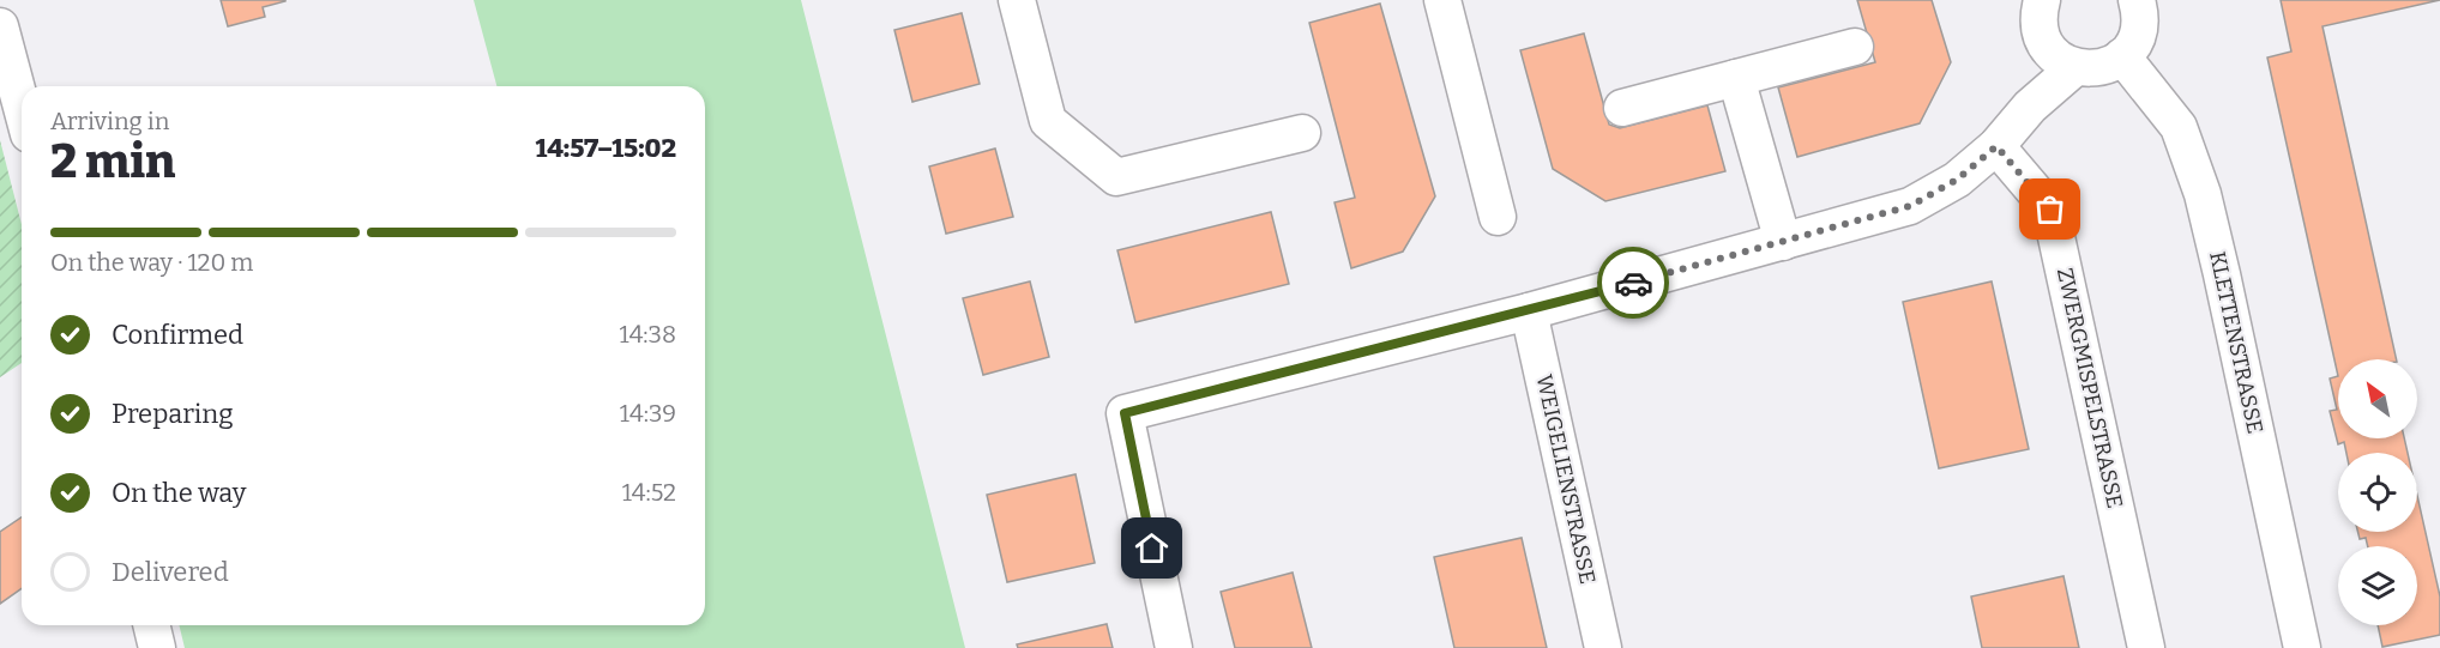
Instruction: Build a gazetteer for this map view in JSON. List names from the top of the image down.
{
  "streets": {
    "street": ["KLETTENSTRASSE", "ZWERGMISPELSTRASSE", "WEIGELIENSTRASSE"]
  },
  "north": "top left",
  "page": {
    "heading": ["2 min", "Arriving in", "14:57–15:02"],
    "bar": "On the way · 120 m",
    "list": [
      ["Confirmed", "14:38"],
      ["Preparing", "14:39"],
      ["On the way", "14:52"],
      "Delivered"
    ]
  }
}
